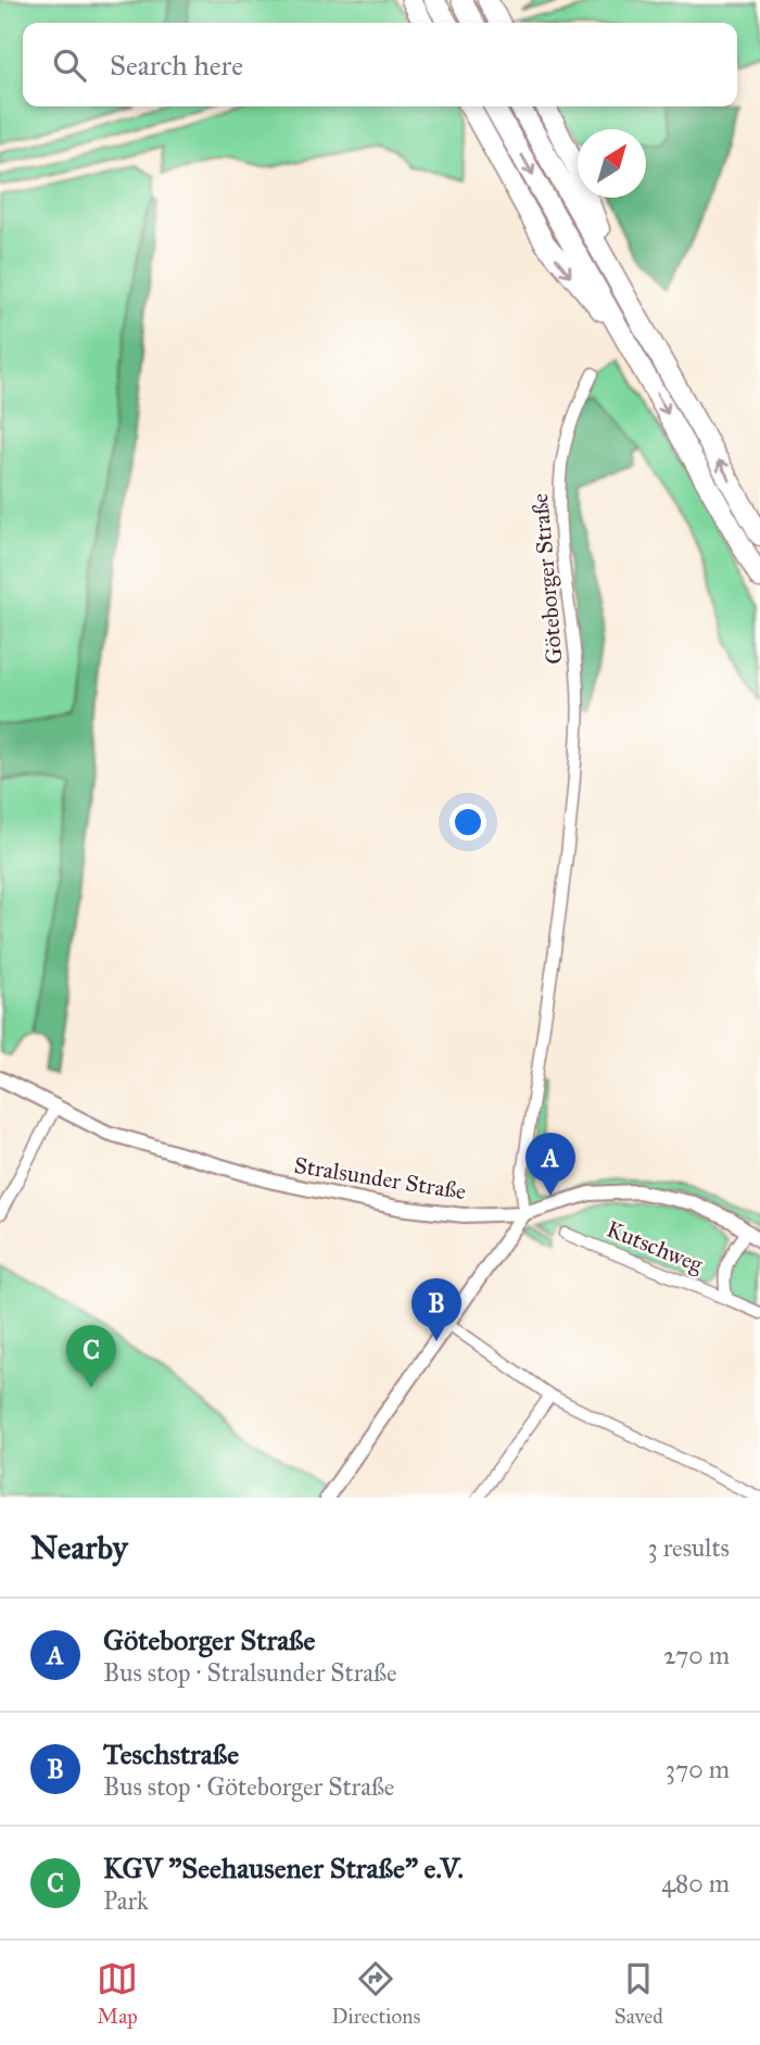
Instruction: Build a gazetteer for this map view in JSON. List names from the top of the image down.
{
  "streets": {
    "street": ["Göteborger Straße", "Stralsunder Straße", "Kutschweg"]
  },
  "crossings": [
    ["Göteborger Straße", "Stralsunder Straße"],
    ["Stralsunder Straße", "Kutschweg"]
  ],
  "north": "top right",
  "page": {
    "search": "Search here",
    "pins": ["A", "B", "C"],
    "heading": ["Nearby", "3 results"],
    "list": [
      {
        "mark": "A",
        "name": "Göteborger Straße",
        "note": "Bus stop · Stralsunder Straße",
        "value": "270 m"
      },
      {
        "mark": "B",
        "name": "Teschstraße",
        "note": "Bus stop · Göteborger Straße",
        "value": "370 m"
      },
      {
        "mark": "C",
        "name": "KGV \"Seehausener Straße\" e.V.",
        "note": "Park",
        "value": "480 m"
      }
    ],
    "nav": ["Map", "Directions", "Saved"]
  }
}
